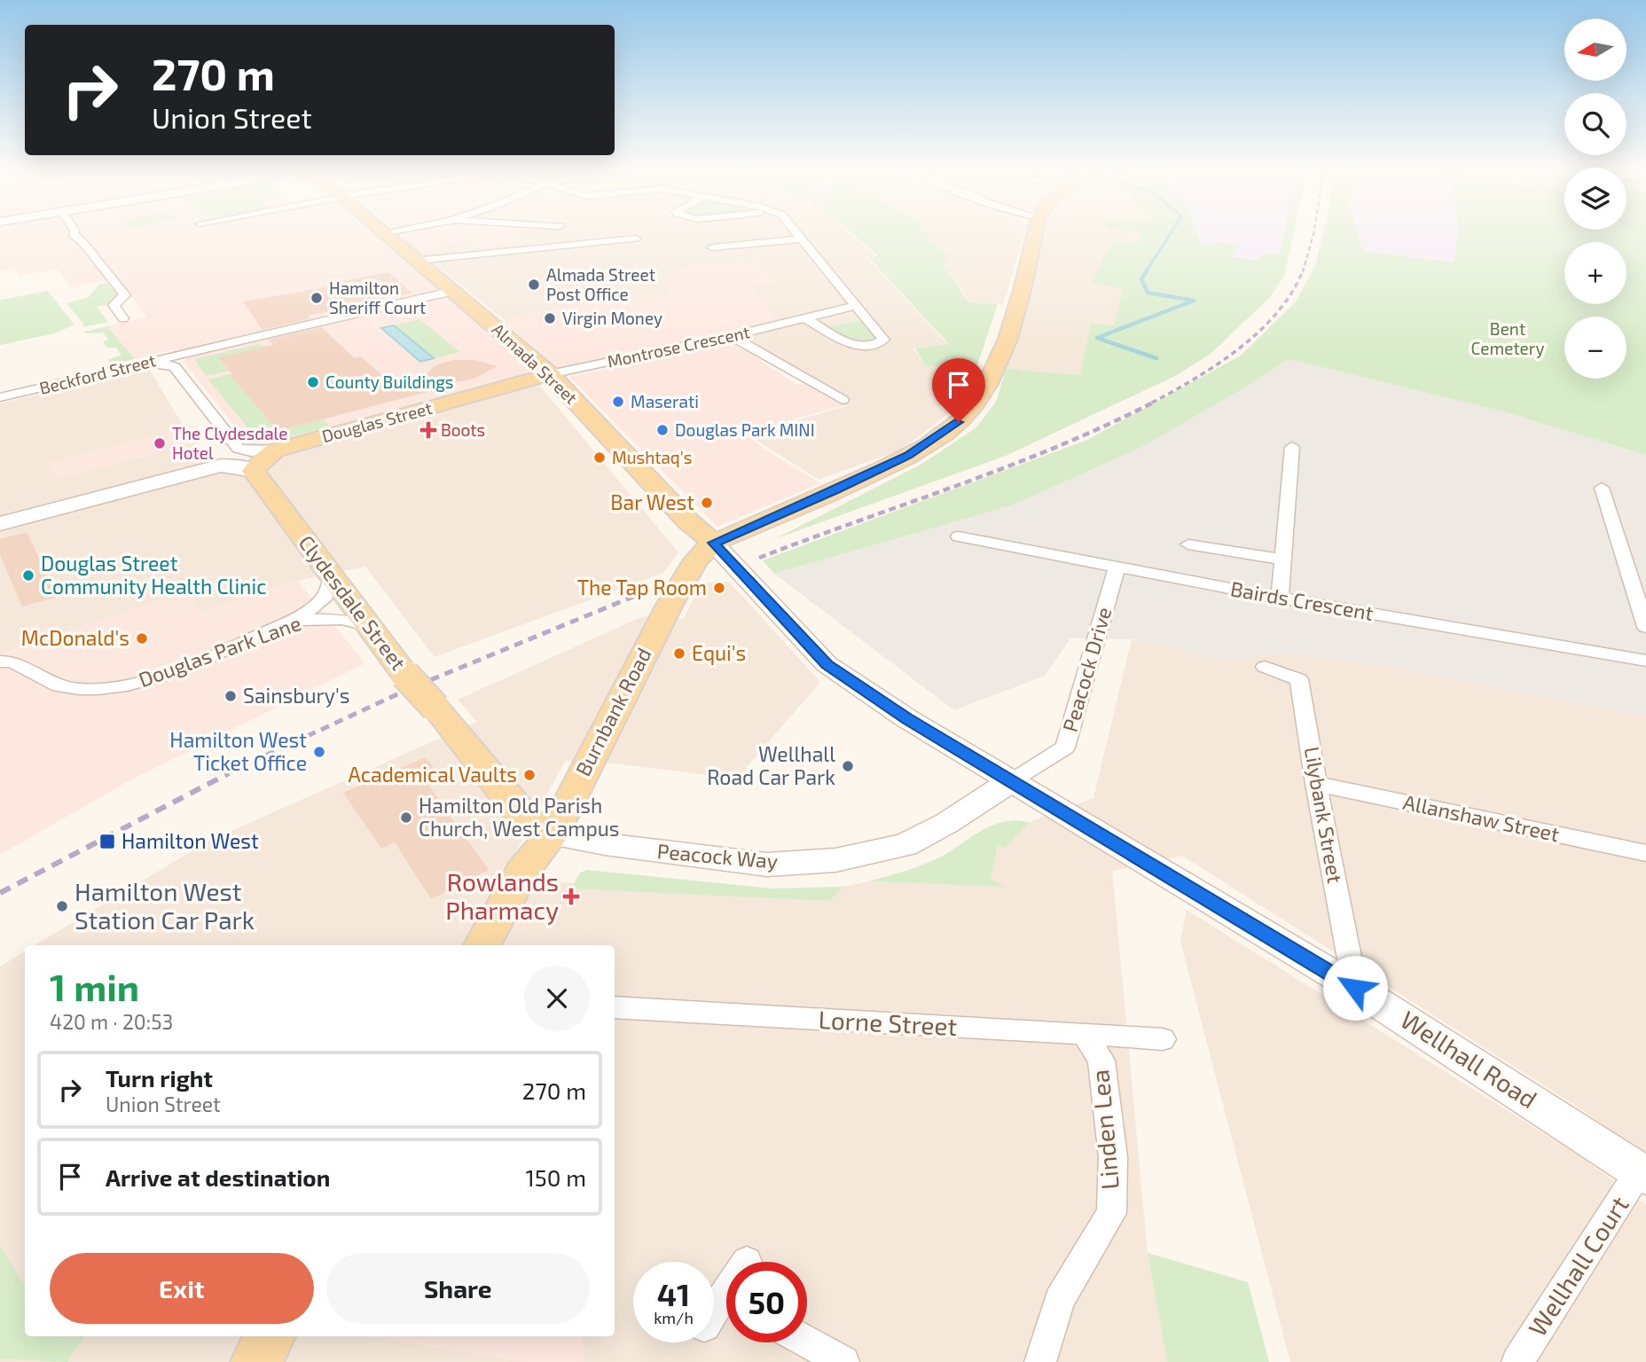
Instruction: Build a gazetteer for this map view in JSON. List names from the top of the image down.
{
  "streets": {
    "main road": [
      "Almada Street",
      "Douglas Street",
      "Clydesdale Street",
      "Burnbank Road",
      "Peacock Way",
      "Wellhall Road"
    ],
    "street": [
      "Montrose Crescent",
      "Beckford Street",
      "Bairds Crescent",
      "Douglas Park Lane",
      "Peacock Drive",
      "Lilybank Street",
      "Allanshaw Street",
      "Lorne Street",
      "Linden Lea",
      "Wellhall Court"
    ]
  },
  "crossings": [
    ["Montrose Crescent", "Almada Street"],
    ["Montrose Crescent", "Douglas Street"],
    ["Almada Street", "Beckford Street"],
    ["Almada Street", "Douglas Street"],
    ["Almada Street", "Burnbank Road"],
    ["Almada Street", "Wellhall Road"],
    ["Bairds Crescent", "Peacock Drive"],
    ["Clydesdale Street", "Douglas Park Lane"],
    ["Clydesdale Street", "Burnbank Road"],
    ["Clydesdale Street", "Peacock Way"],
    ["Peacock Drive", "Peacock Way"],
    ["Peacock Drive", "Wellhall Road"],
    ["Burnbank Road", "Peacock Way"],
    ["Burnbank Road", "Wellhall Road"],
    ["Lilybank Street", "Allanshaw Street"],
    ["Lilybank Street", "Wellhall Road"],
    ["Peacock Way", "Wellhall Road"],
    ["Lorne Street", "Linden Lea"],
    ["Wellhall Road", "Wellhall Court"]
  ],
  "parks": ["Bent Cemetery"],
  "places": {
    "other": [
      "Almada Street Post Office",
      "Hamilton Sheriff Court",
      "Virgin Money",
      "County Buildings",
      "Maserati",
      "Douglas Park MINI",
      "The Clydesdale Hotel",
      "Mushtaq's",
      "Bar West",
      "Douglas Street Community Health Clinic",
      "The Tap Room",
      "McDonald's",
      "Equi's",
      "Sainsbury's",
      "Hamilton West Ticket Office",
      "Wellhall Road Car Park",
      "Academical Vaults",
      "Hamilton Old Parish Church, West Campus",
      "Hamilton West Station Car Park"
    ],
    "health": ["Boots", "Rowlands Pharmacy"],
    "transit": ["Hamilton West"]
  },
  "north": "left",
  "page": {
    "map_buttons": ["+", "−"],
    "turn": ["270 m", "Union Street"],
    "heading": ["1 min", "420 m · 20:53"],
    "list": [
      {
        "name": "Turn right",
        "note": "Union Street",
        "value": "270 m"
      },
      {
        "name": "Arrive at destination",
        "value": "150 m"
      }
    ],
    "buttons": ["Exit", "Share"],
    "speed": "41 km/h",
    "limit": "50"
  }
}
